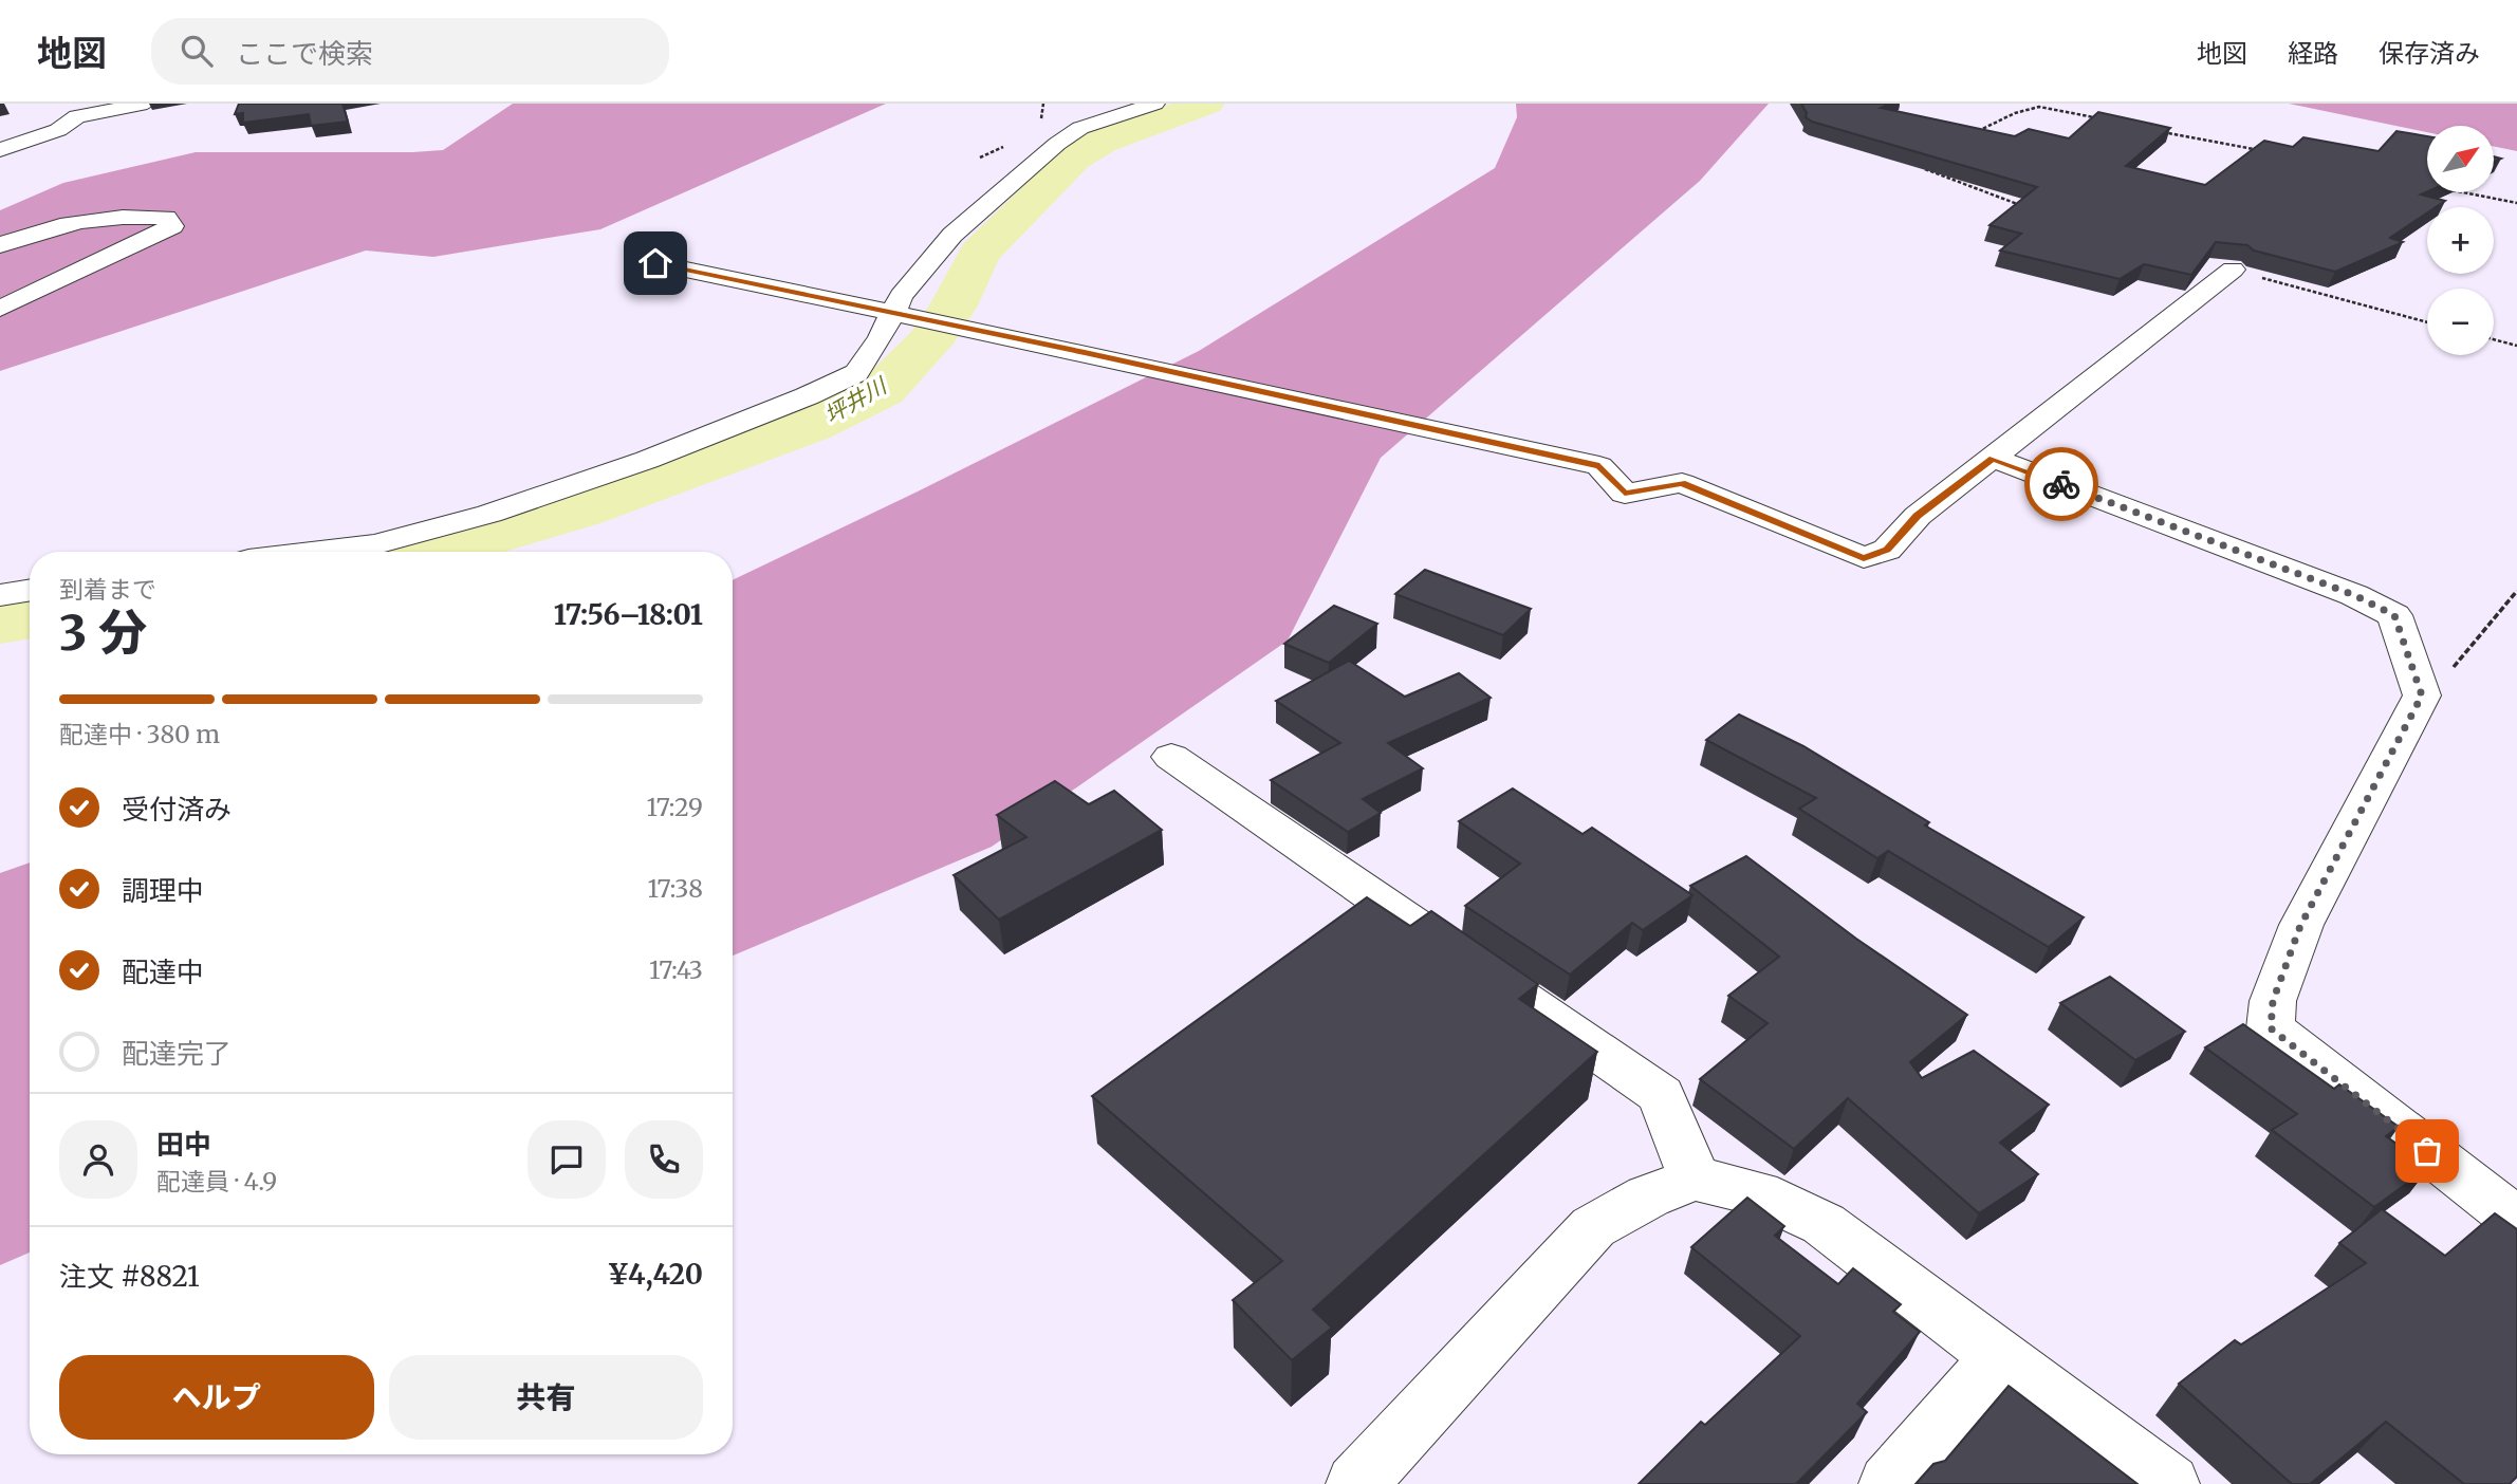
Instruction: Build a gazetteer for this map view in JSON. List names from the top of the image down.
{
  "water": ["坪井川"],
  "north": "top right",
  "page": {
    "header": "地図",
    "search": "ここで検索",
    "nav": ["地図", "経路", "保存済み"],
    "map_buttons": ["+", "−"],
    "heading": ["3 分", "到着まで", "17:56–18:01"],
    "panel": [
      "田中",
      "配達員 · 4.9",
      "注文 #8821",
      "¥4,420"
    ],
    "bar": "配達中 · 380 m",
    "list": [
      ["受付済み", "17:29"],
      ["調理中", "17:38"],
      ["配達中", "17:43"],
      "配達完了"
    ],
    "buttons": ["ヘルプ", "共有"]
  }
}
